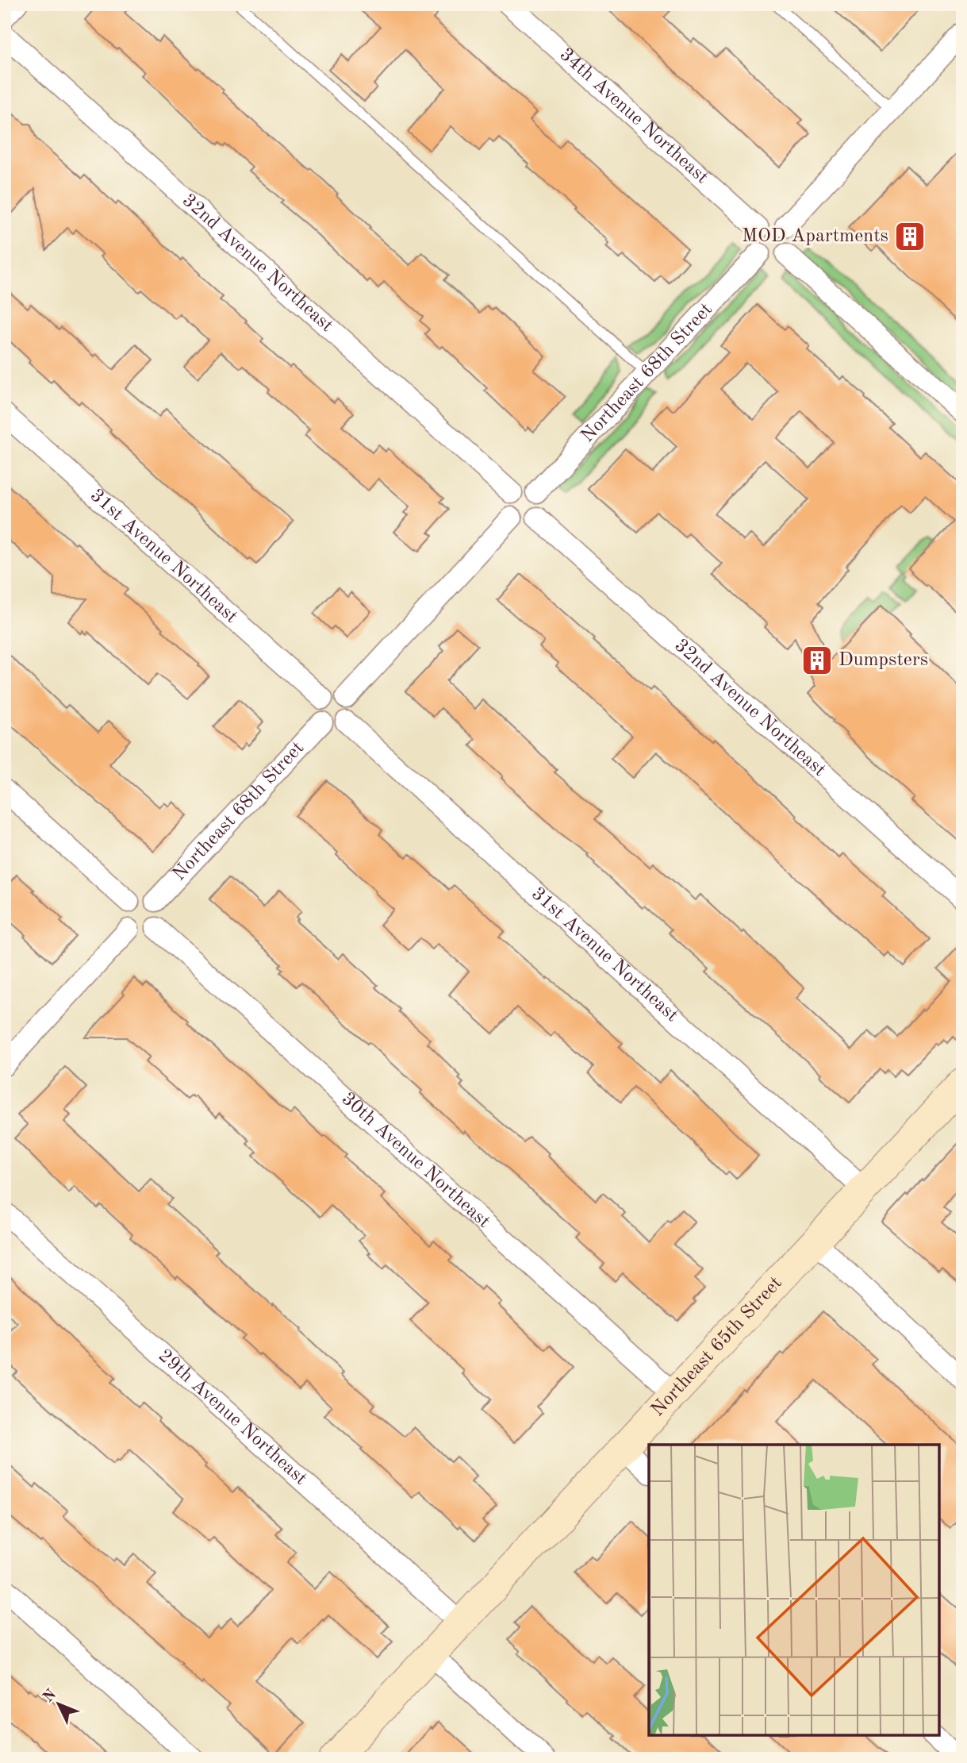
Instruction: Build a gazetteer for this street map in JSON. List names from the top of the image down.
{
  "streets": {
    "main road": ["Northeast 65th Street"],
    "street": [
      "34th Avenue Northeast",
      "32nd Avenue Northeast",
      "Northeast 68th Street",
      "31st Avenue Northeast",
      "30th Avenue Northeast",
      "29th Avenue Northeast"
    ]
  },
  "crossings": [
    ["34th Avenue Northeast", "Northeast 68th Street"],
    ["32nd Avenue Northeast", "Northeast 68th Street"],
    ["Northeast 68th Street", "31st Avenue Northeast"],
    ["Northeast 68th Street", "30th Avenue Northeast"],
    ["31st Avenue Northeast", "Northeast 65th Street"],
    ["30th Avenue Northeast", "Northeast 65th Street"],
    ["Northeast 65th Street", "29th Avenue Northeast"]
  ],
  "places": {
    "building": ["MOD Apartments", "Dumpsters"]
  },
  "north": "top left"
}
